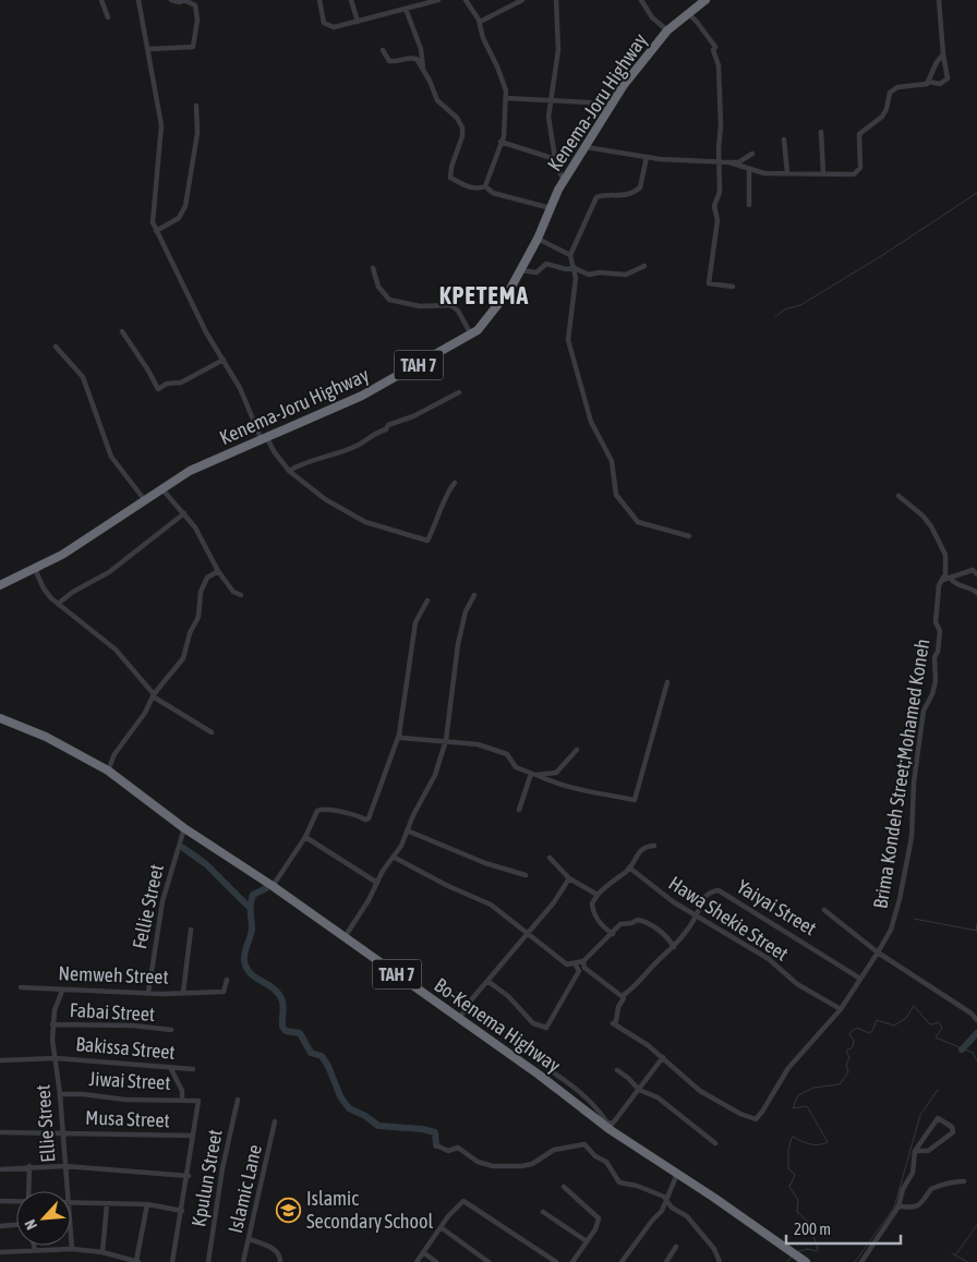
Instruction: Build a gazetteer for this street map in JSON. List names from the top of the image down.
{
  "streets": {
    "highway": ["Kenema-Joru Highway", "TAH 7", "Bo-Kenema Highway"],
    "street": [
      "Brima Kondeh Street;Mohamed Koneh",
      "Fellie Street",
      "Yaiyai Street",
      "Hawa Shekie Street",
      "Nemweh Street",
      "Fabai Street",
      "Bakissa Street",
      "Jiwai Street",
      "Musa Street",
      "Ellie Street",
      "Kpulun Street",
      "Islamic Lane"
    ]
  },
  "crossings": [
    ["Brima Kondeh Street;Mohamed Koneh", "Yaiyai Street"],
    ["Brima Kondeh Street;Mohamed Koneh", "Hawa Shekie Street"],
    ["Fellie Street", "Nemweh Street"],
    ["Fellie Street", "Bo-Kenema Highway"],
    ["Yaiyai Street", "Hawa Shekie Street"],
    ["Nemweh Street", "Ellie Street"],
    ["Fabai Street", "Ellie Street"],
    ["Bakissa Street", "Ellie Street"],
    ["Jiwai Street", "Musa Street"],
    ["Jiwai Street", "Ellie Street"],
    ["Musa Street", "Ellie Street"]
  ],
  "districts": ["KPETEMA"],
  "places": {
    "school or university": ["Islamic Secondary School"]
  },
  "scale_bar": "200 m",
  "north": "bottom left"
}
